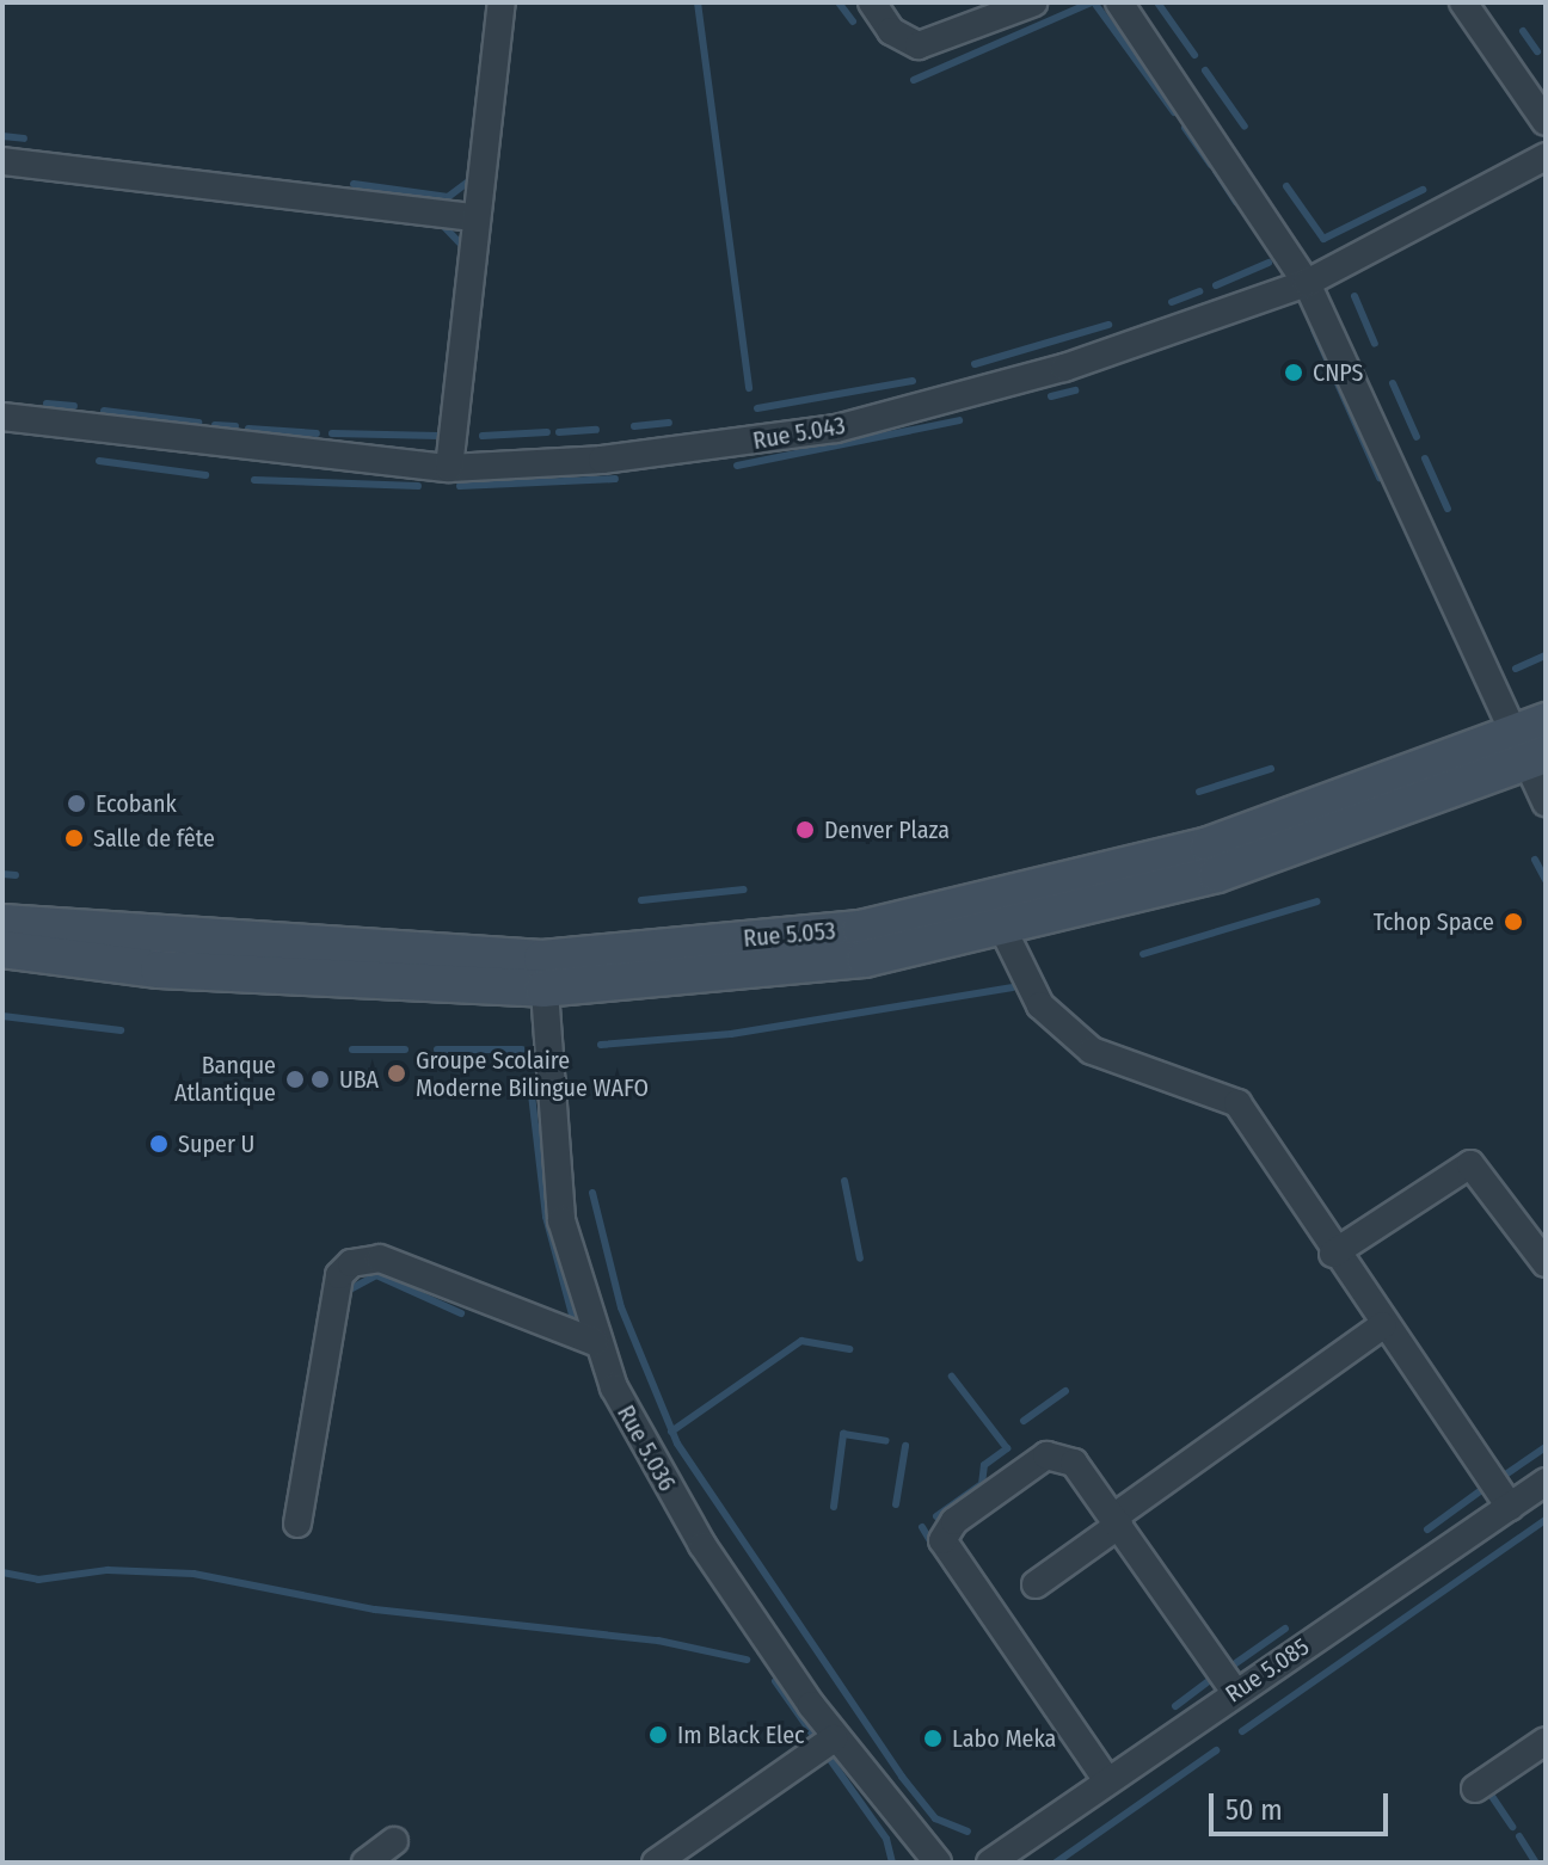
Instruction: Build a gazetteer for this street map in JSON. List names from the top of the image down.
{
  "streets": {
    "main road": ["Rue 5.053"],
    "street": ["Rue 5.043", "Rue 5.036", "Rue 5.085"]
  },
  "crossings": [
    ["Rue 5.053", "Rue 5.036"]
  ],
  "places": [
    "CNPS",
    "Ecobank",
    "Denver Plaza",
    "Salle de fête",
    "Tchop Space",
    "Groupe Scolaire Moderne Bilingue WAFO",
    "Banque Atlantique",
    "UBA",
    "Super U",
    "Im Black Elec",
    "Labo Meka"
  ],
  "scale_bar": "50 m"
}
